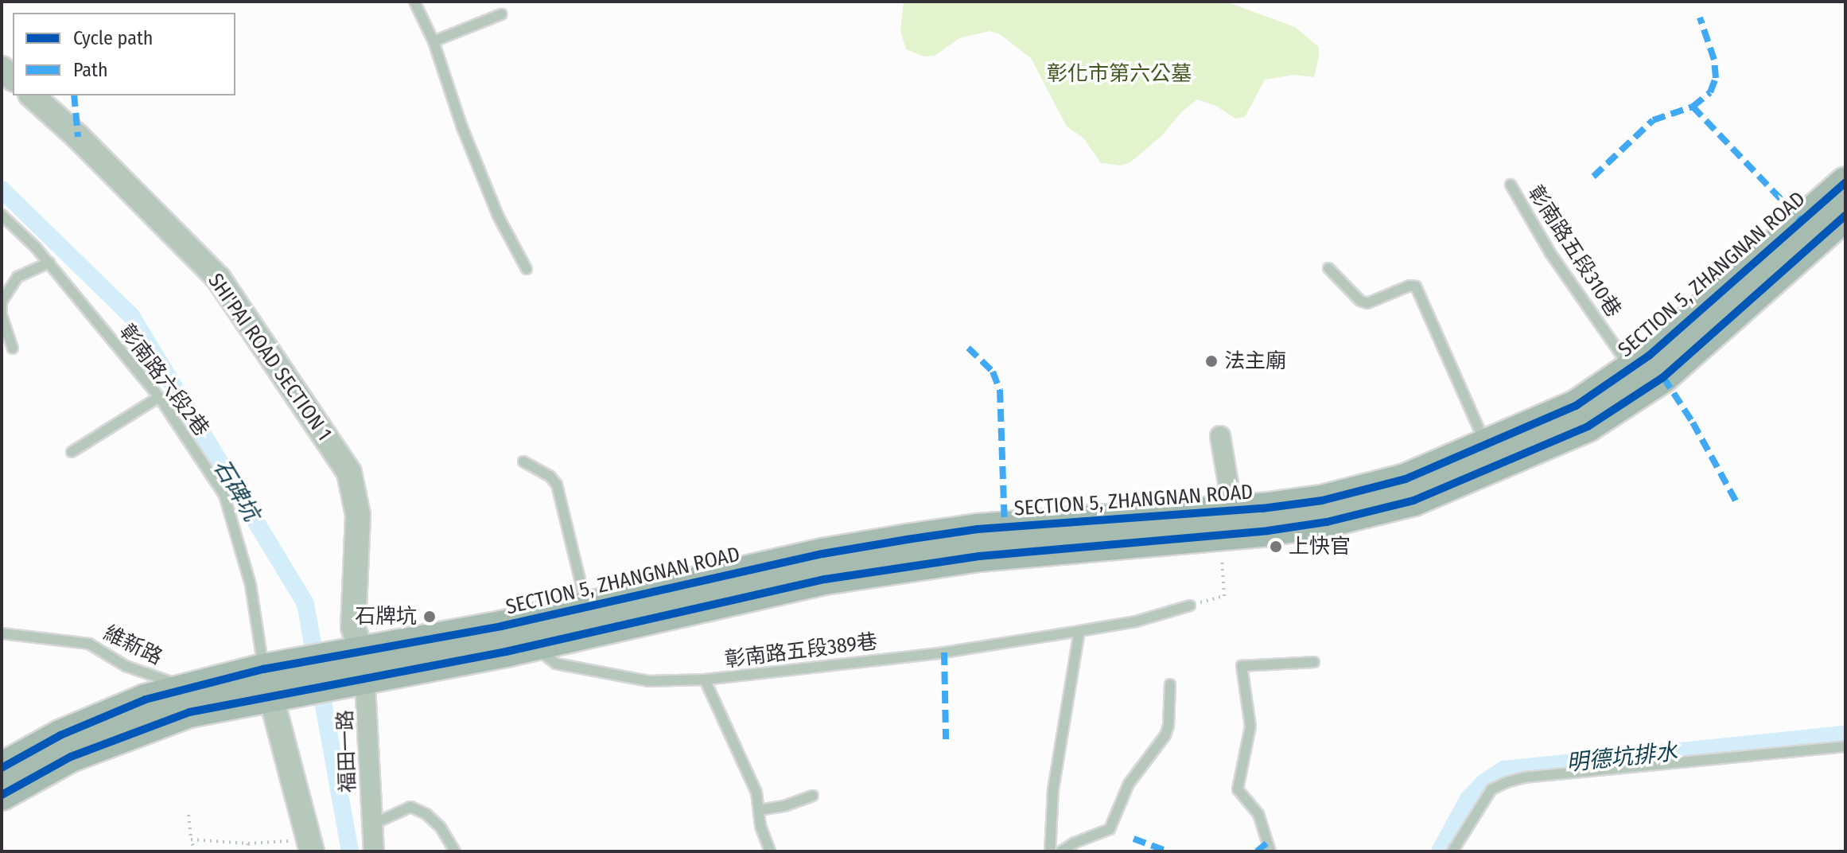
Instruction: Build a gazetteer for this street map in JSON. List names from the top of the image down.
{
  "streets": {
    "main road": ["SECTION 5, ZHANGNAN ROAD"],
    "street": ["SHI'PAI ROAD SECTION 1", "福田一路"],
    "lane": [
      "彰南路五段310巷",
      "彰南路六段2巷",
      "維新路",
      "彰南路五段389巷"
    ]
  },
  "crossings": [
    ["彰南路五段310巷", "SECTION 5, ZHANGNAN ROAD"],
    ["SECTION 5, ZHANGNAN ROAD", "SHI'PAI ROAD SECTION 1"],
    ["SECTION 5, ZHANGNAN ROAD", "彰南路五段389巷"],
    ["SECTION 5, ZHANGNAN ROAD", "福田一路"],
    ["SHI'PAI ROAD SECTION 1", "福田一路"]
  ],
  "water": ["石碑坑", "明德坑排水"],
  "parks": ["彰化市第六公墓"],
  "places": ["法主廟", "上快官", "石牌坑"],
  "legend": ["Cycle path", "Path"]
}
